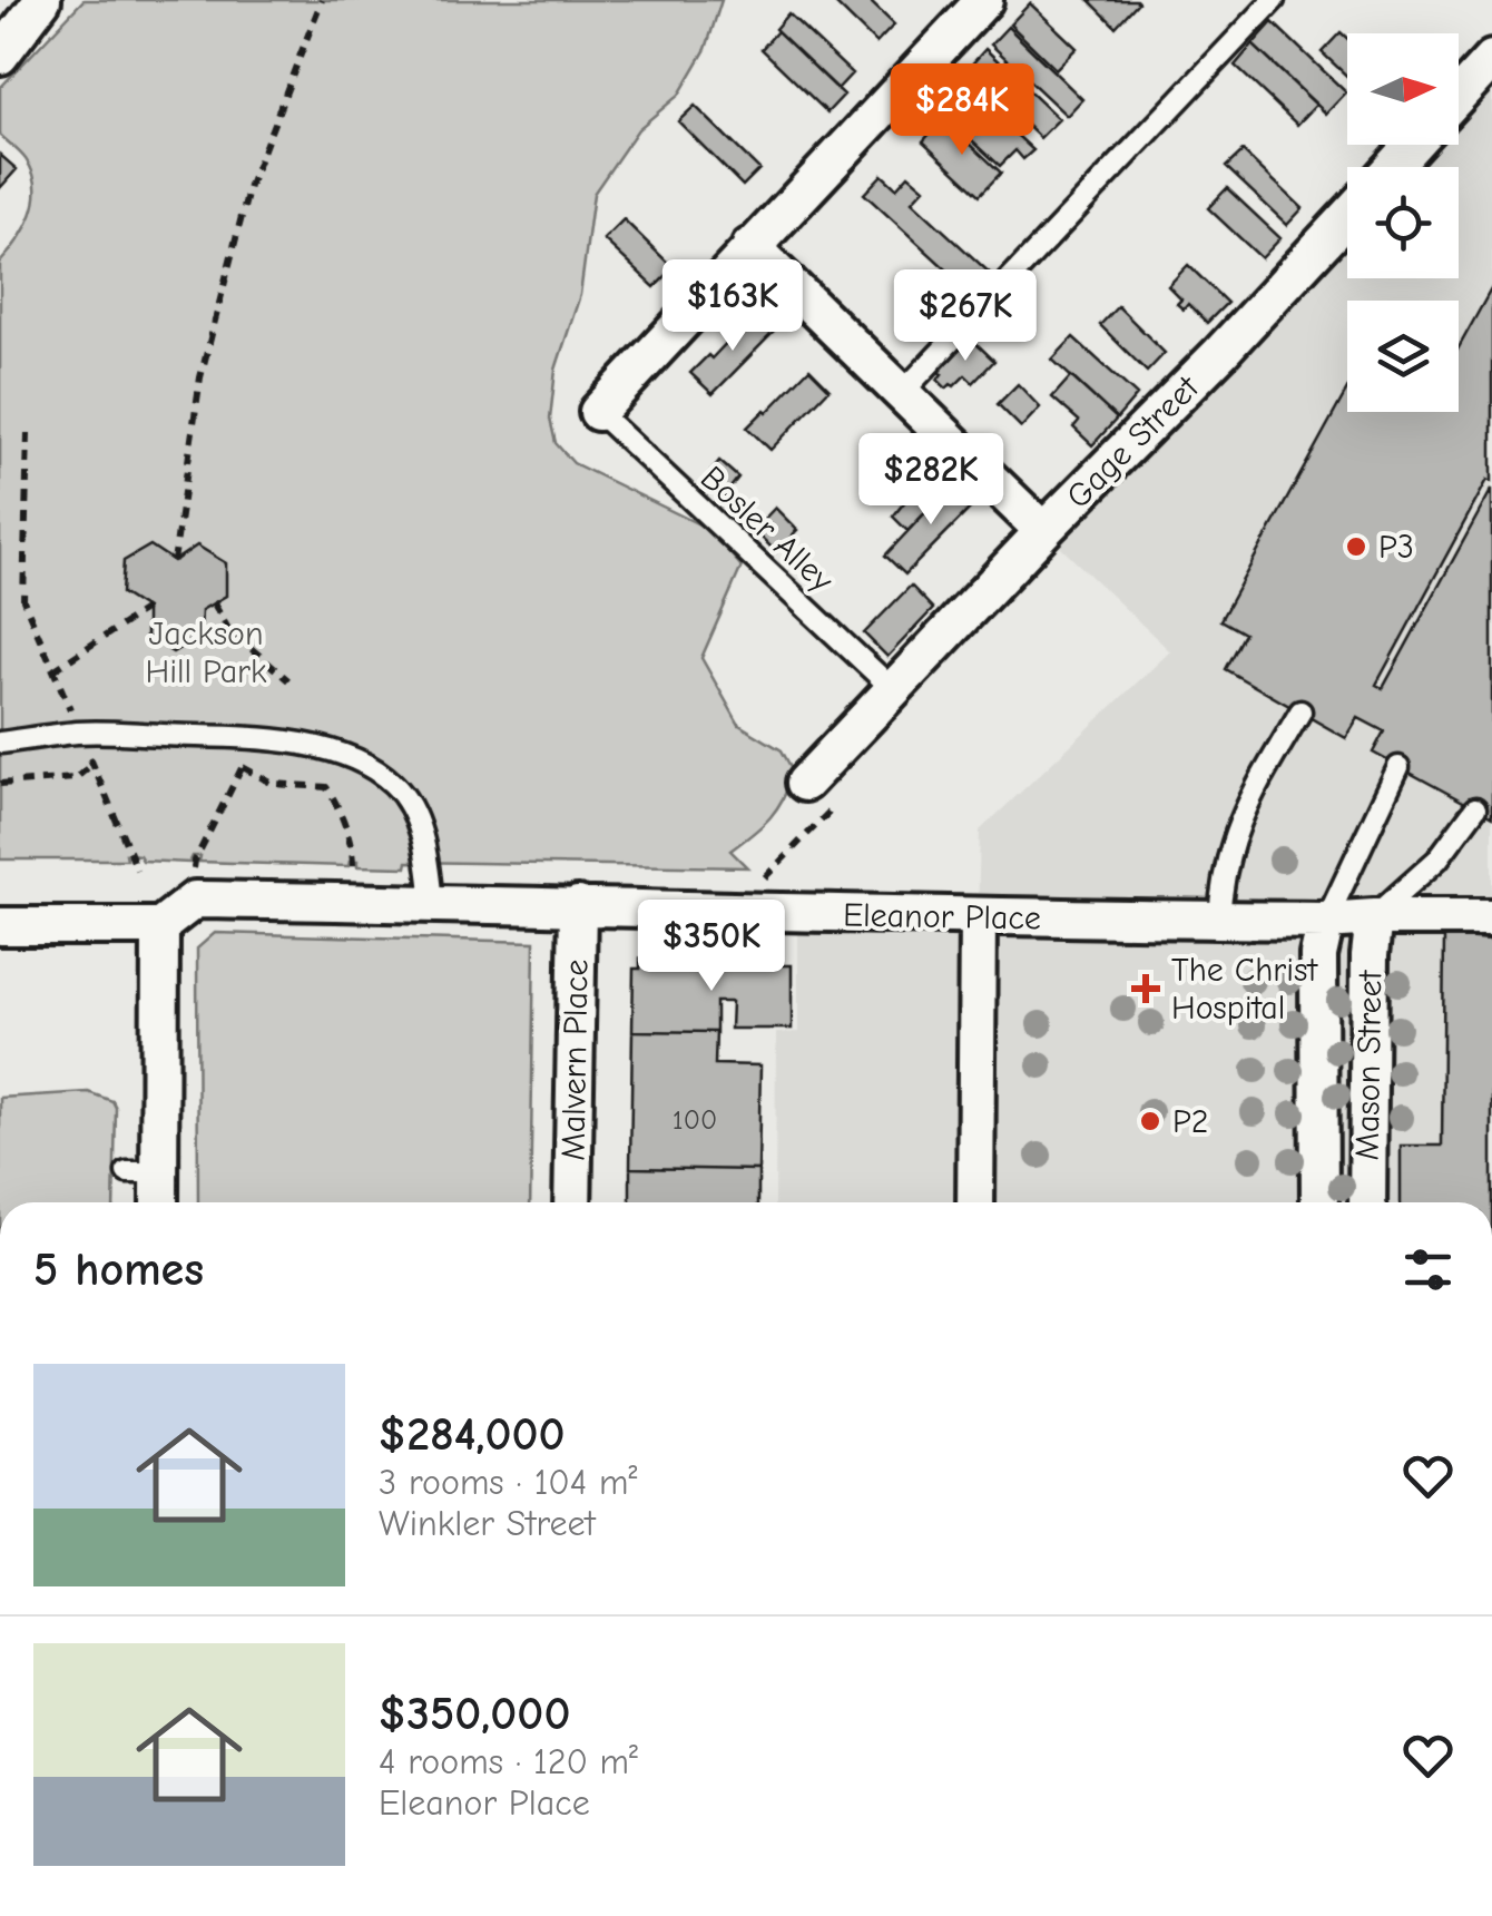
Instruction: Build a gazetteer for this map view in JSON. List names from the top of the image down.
{
  "streets": {
    "street": [
      "Gage Street",
      "Eleanor Place",
      "Malvern Place",
      "Mason Street"
    ],
    "lane": ["Bosler Alley"]
  },
  "crossings": [
    ["Gage Street", "Bosler Alley"],
    ["Eleanor Place", "Malvern Place"],
    ["Eleanor Place", "Mason Street"]
  ],
  "parks": ["Jackson Hill Park"],
  "places": {
    "other": ["P3", "P2"],
    "health": ["The Christ Hospital"]
  },
  "house_numbers": ["100"],
  "north": "right",
  "page": {
    "price": [
      "$284K",
      "$163K",
      "$267K",
      "$282K",
      "$350K"
    ],
    "heading": "5 homes",
    "list": [
      {
        "name": "$284,000",
        "note": "3 rooms · 104 m² · Winkler Street"
      },
      {
        "name": "$350,000",
        "note": "4 rooms · 120 m² · Eleanor Place"
      }
    ]
  }
}
